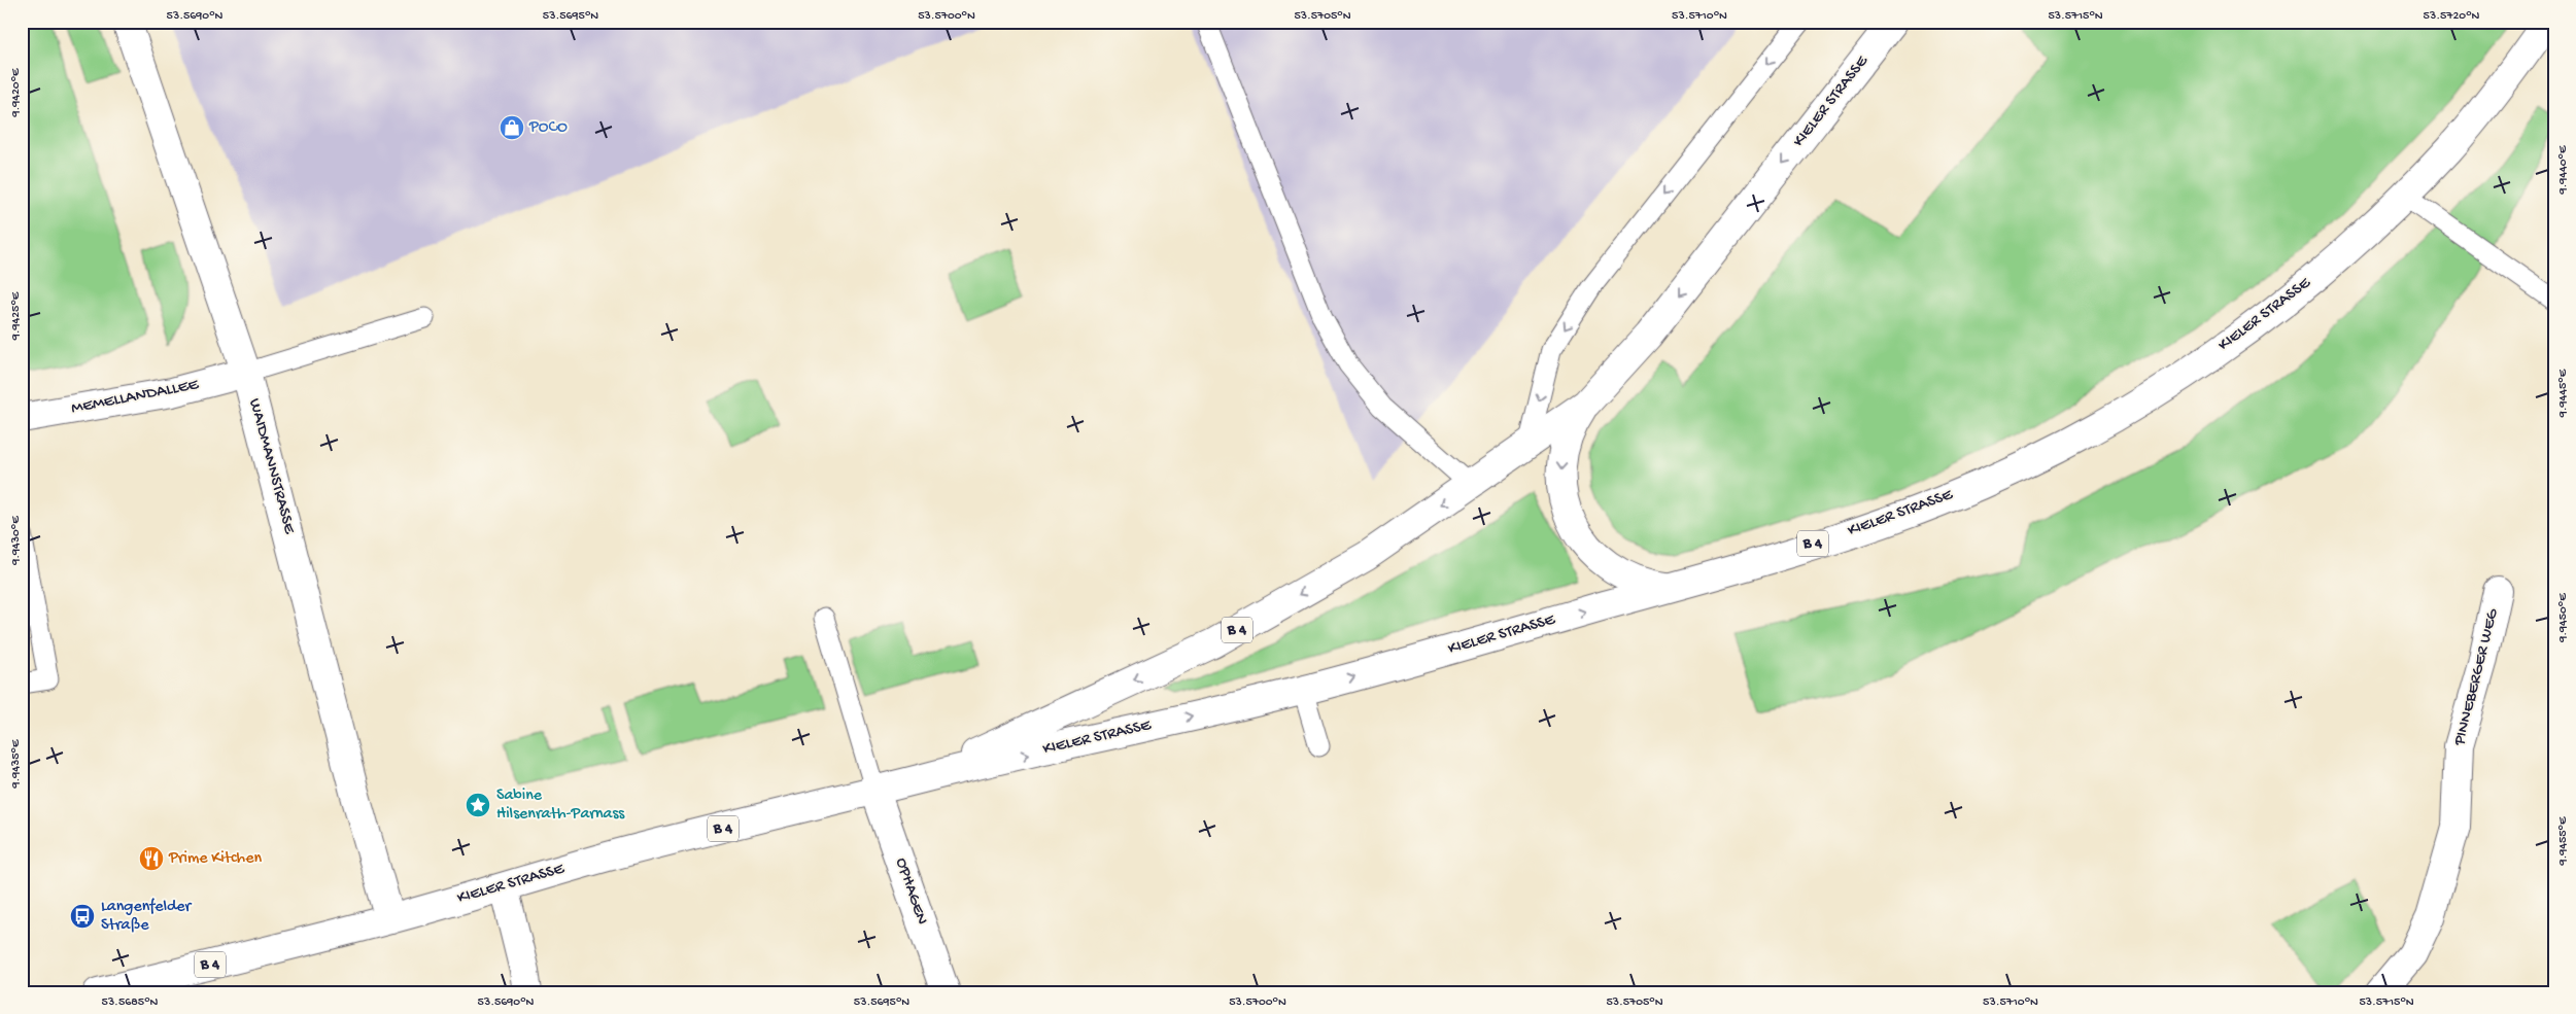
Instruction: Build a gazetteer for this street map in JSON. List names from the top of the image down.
{
  "streets": {
    "main road": [
      "KIELER STRASSE",
      "MEMELLANDALLEE",
      "WAIDMANNSTRASSE",
      "B 4",
      "PINNEBERGER WEG",
      "OPHAGEN"
    ]
  },
  "crossings": [
    ["KIELER STRASSE", "WAIDMANNSTRASSE"],
    ["KIELER STRASSE", "B 4"],
    ["KIELER STRASSE", "OPHAGEN"],
    ["MEMELLANDALLEE", "WAIDMANNSTRASSE"]
  ],
  "places": {
    "shop": ["POCO"],
    "place": ["Sabine Hilsenrath-Parnass"],
    "restaurant": ["Prime Kitchen"],
    "bus stop": ["Langenfelder Straße"]
  },
  "coordinates": [
    "53.5690°N",
    "53.5695°N",
    "53.5700°N",
    "53.5705°N",
    "53.5710°N",
    "53.5715°N",
    "53.5720°N",
    "9.9420°E",
    "9.9440°E",
    "9.9425°E",
    "9.9445°E",
    "9.9430°E",
    "9.9450°E",
    "9.9435°E",
    "9.9455°E",
    "53.5685°N"
  ]
}
